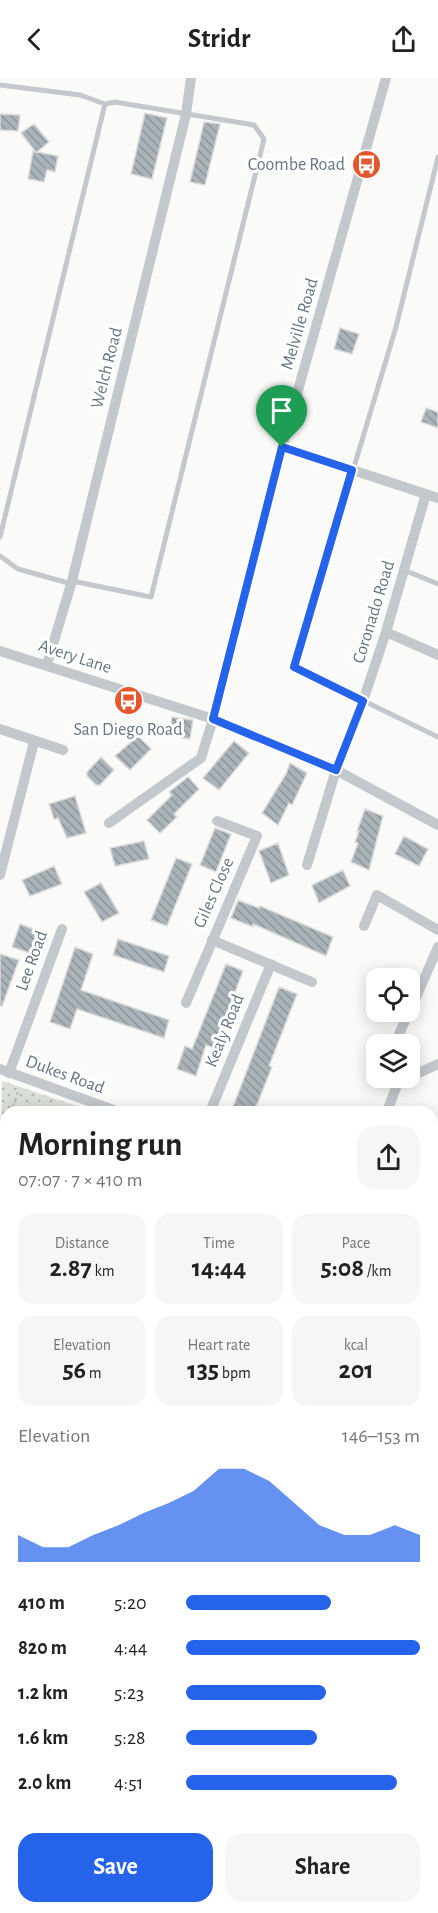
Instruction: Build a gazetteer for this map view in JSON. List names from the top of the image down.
{
  "streets": {
    "street": [
      "Melville Road",
      "Welch Road",
      "Coronado Road",
      "Avery Lane",
      "Giles Close",
      "Lee Road",
      "Kealy Road",
      "Dukes Road"
    ]
  },
  "crossings": [
    ["Melville Road", "Avery Lane"],
    ["Welch Road", "Avery Lane"],
    ["Coronado Road", "Avery Lane"],
    ["Lee Road", "Dukes Road"]
  ],
  "places": {
    "bus stop": ["Coombe Road", "San Diego Road"]
  },
  "page": {
    "header": "Stridr",
    "heading": ["Morning run", "07:07 · 7 × 410 m"],
    "stats": [
      ["Distance", "2.87 km"],
      ["Time", "14:44"],
      ["Pace", "5:08 /km"],
      ["Elevation", "56 m"],
      ["Heart rate", "135 bpm"],
      ["kcal", "201"]
    ],
    "chart": ["Elevation", "146–153 m"],
    "list": [
      {
        "name": "410 m",
        "note": "5:20"
      },
      {
        "name": "820 m",
        "note": "4:44"
      },
      {
        "name": "1.2 km",
        "note": "5:23"
      },
      {
        "name": "1.6 km",
        "note": "5:28"
      },
      {
        "name": "2.0 km",
        "note": "4:51"
      }
    ],
    "buttons": ["Save", "Share"]
  }
}
